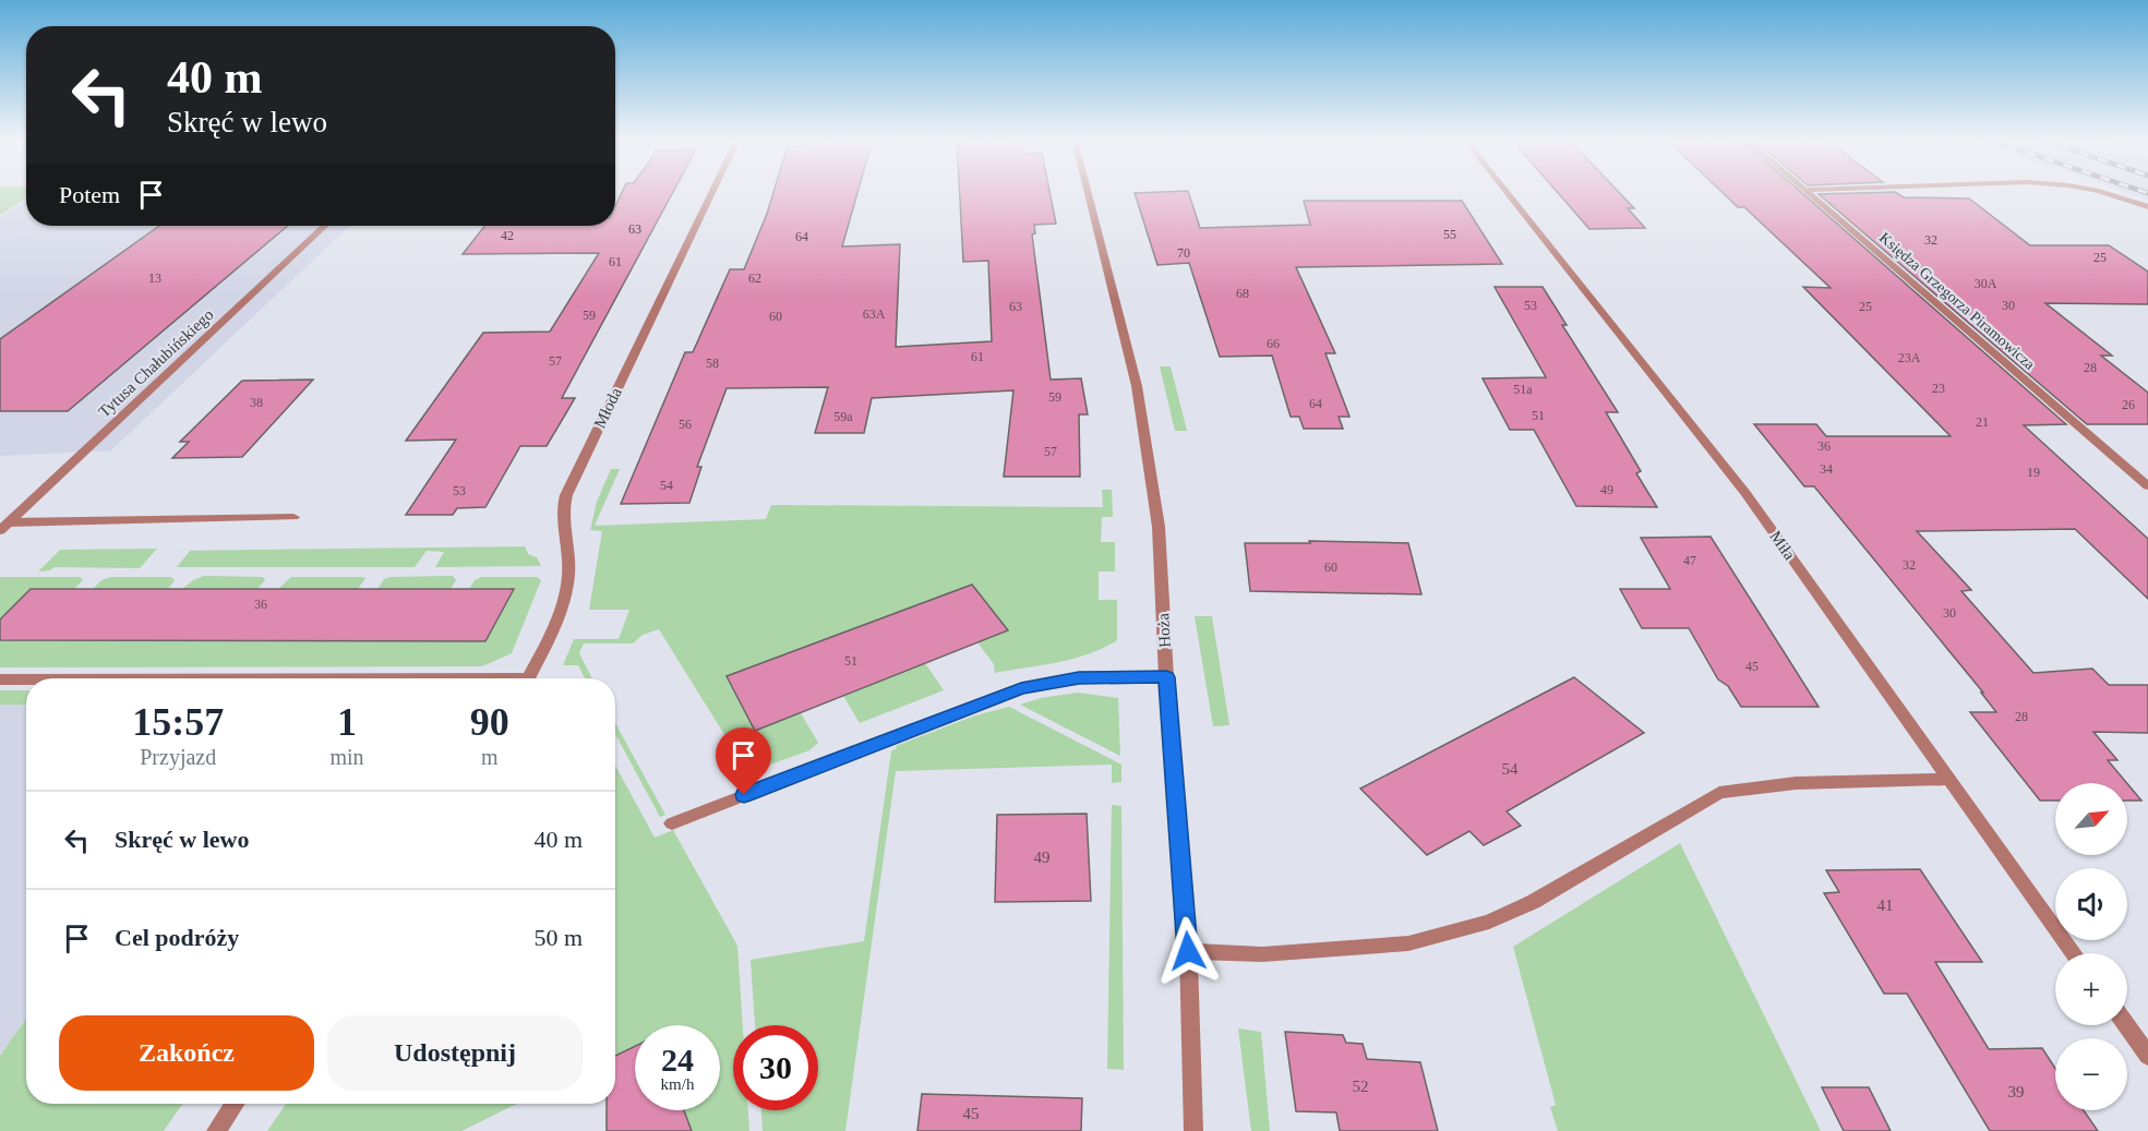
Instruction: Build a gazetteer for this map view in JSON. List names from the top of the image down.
{
  "streets": {
    "street": [
      "Księdza Grzegorza Piramowicza",
      "Tytusa Chałubińskiego",
      "Młoda",
      "Miła",
      "Hoża"
    ]
  },
  "house_numbers": [
    "63",
    "55",
    "42",
    "64",
    "32",
    "70",
    "25",
    "61",
    "13",
    "62",
    "30A",
    "68",
    "53",
    "30",
    "63",
    "25",
    "63A",
    "59",
    "60",
    "66",
    "61",
    "23A",
    "57",
    "58",
    "28",
    "23",
    "51a",
    "59",
    "38",
    "64",
    "26",
    "51",
    "59a",
    "21",
    "56",
    "36",
    "57",
    "34",
    "19",
    "54",
    "49",
    "53",
    "47",
    "32",
    "60",
    "36",
    "30",
    "51",
    "45",
    "28",
    "54",
    "49",
    "41",
    "52",
    "39",
    "45"
  ],
  "north": "top right",
  "page": {
    "turn": ["40 m", "Skręć w lewo"],
    "then": "Potem",
    "eta": [
      "15:57",
      "Przyjazd",
      "1",
      "min",
      "90",
      "m"
    ],
    "map_buttons": ["+", "−"],
    "list": [
      {
        "name": "Skręć w lewo",
        "value": "40 m"
      },
      {
        "name": "Cel podróży",
        "value": "50 m"
      }
    ],
    "buttons": ["Zakończ", "Udostępnij"],
    "speed": "24 km/h",
    "limit": "30"
  }
}
